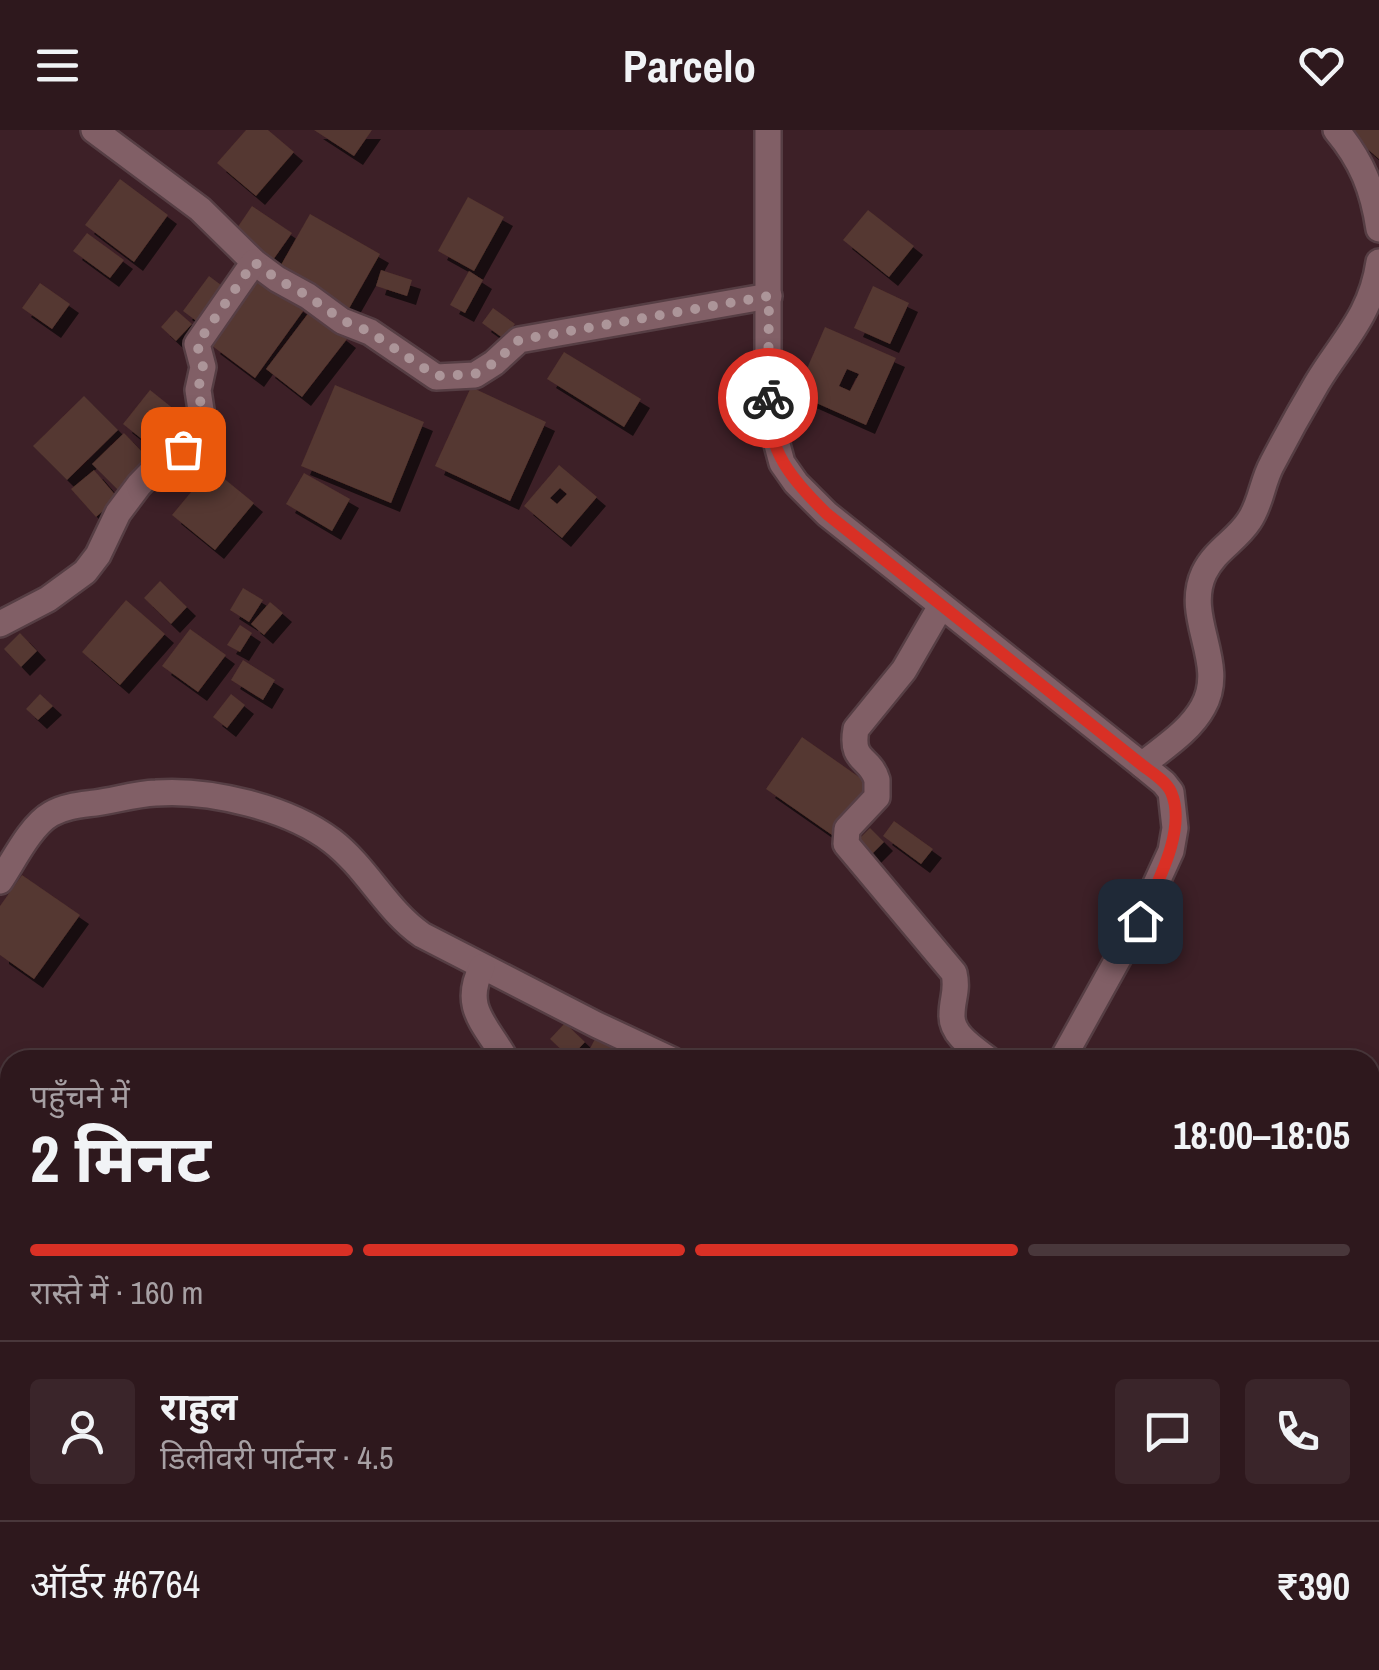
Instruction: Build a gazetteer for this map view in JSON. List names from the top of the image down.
{
  "page": {
    "header": "Parcelo",
    "heading": ["2 मिनट", "पहुँचने में", "18:00–18:05"],
    "panel": [
      "राहुल",
      "डिलीवरी पार्टनर · 4.5",
      "ऑर्डर #6764",
      "₹390"
    ],
    "bar": "रास्ते में · 160 m"
  }
}
